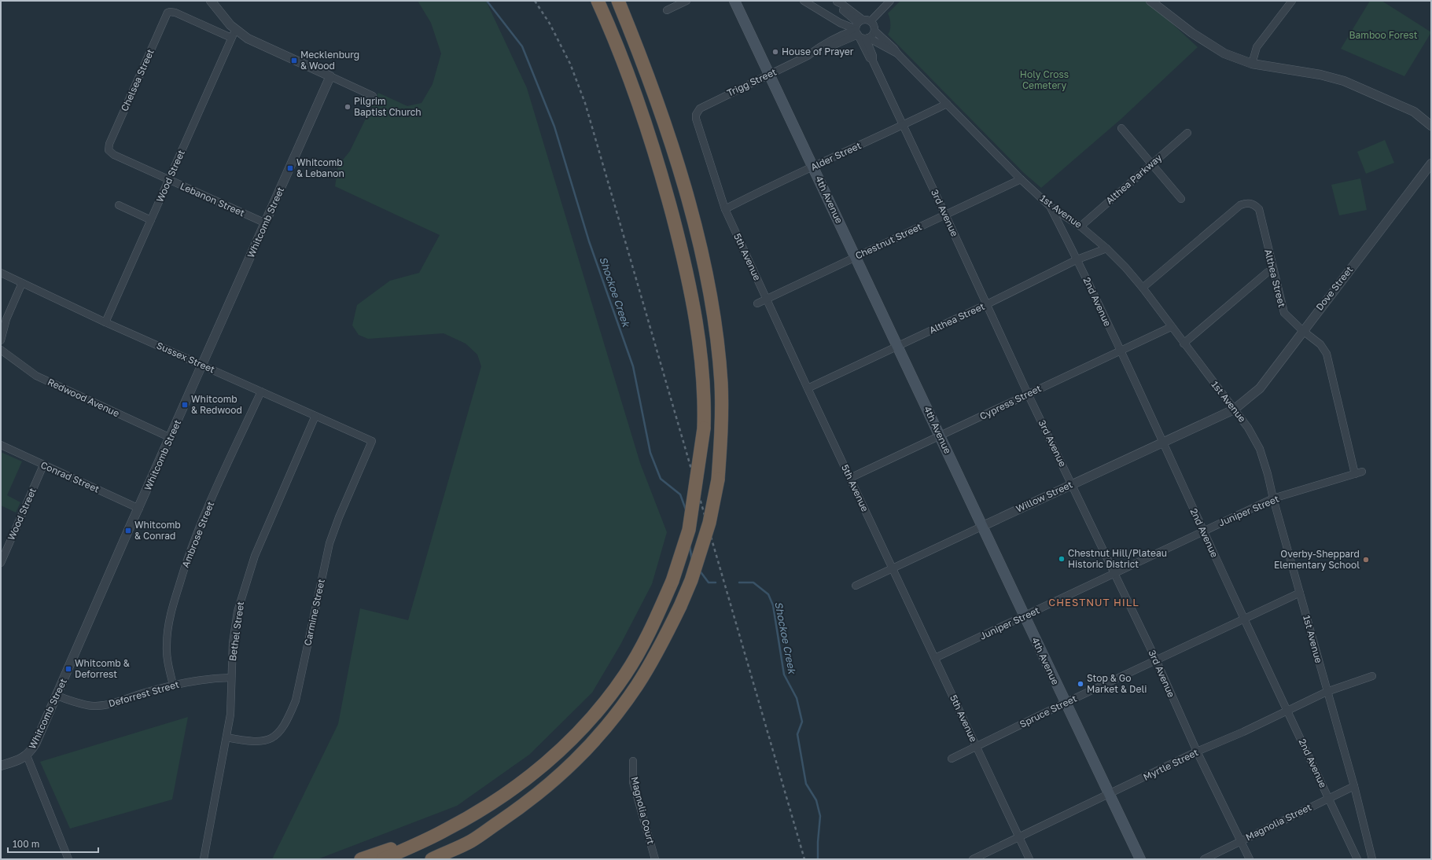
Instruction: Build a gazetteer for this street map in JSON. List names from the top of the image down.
{
  "streets": {
    "main road": ["4th Avenue"],
    "street": [
      "Chelsea Street",
      "Trigg Street",
      "Alder Street",
      "Wood Street",
      "Althea Parkway",
      "Lebanon Street",
      "1st Avenue",
      "3rd Avenue",
      "Whitcomb Street",
      "Chestnut Street",
      "5th Avenue",
      "Althea Street",
      "Dove Street",
      "2nd Avenue",
      "Sussex Street",
      "Redwood Avenue",
      "Cypress Street",
      "Conrad Street",
      "Willow Street",
      "Juniper Street",
      "Ambrose Street",
      "Carmine Street",
      "Bethel Street",
      "Deforrest Street",
      "Spruce Street",
      "Myrtle Street",
      "Magnolia Court",
      "Magnolia Street"
    ]
  },
  "crossings": [
    ["Chelsea Street", "Wood Street"],
    ["Chelsea Street", "Lebanon Street"],
    ["Trigg Street", "4th Avenue"],
    ["Trigg Street", "1st Avenue"],
    ["Trigg Street", "3rd Avenue"],
    ["Trigg Street", "5th Avenue"],
    ["Alder Street", "4th Avenue"],
    ["Alder Street", "1st Avenue"],
    ["Alder Street", "3rd Avenue"],
    ["Alder Street", "5th Avenue"],
    ["Wood Street", "Lebanon Street"],
    ["Wood Street", "Sussex Street"],
    ["Wood Street", "Conrad Street"],
    ["Althea Parkway", "1st Avenue"],
    ["Lebanon Street", "Whitcomb Street"],
    ["4th Avenue", "Chestnut Street"],
    ["4th Avenue", "Althea Street"],
    ["4th Avenue", "Cypress Street"],
    ["4th Avenue", "Willow Street"],
    ["4th Avenue", "Juniper Street"],
    ["4th Avenue", "Spruce Street"],
    ["4th Avenue", "Myrtle Street"],
    ["1st Avenue", "3rd Avenue"],
    ["1st Avenue", "Chestnut Street"],
    ["1st Avenue", "Althea Street"],
    ["1st Avenue", "Dove Street"],
    ["1st Avenue", "2nd Avenue"],
    ["1st Avenue", "Cypress Street"],
    ["1st Avenue", "Willow Street"],
    ["1st Avenue", "Juniper Street"],
    ["1st Avenue", "Spruce Street"],
    ["1st Avenue", "Myrtle Street"],
    ["1st Avenue", "Magnolia Street"],
    ["3rd Avenue", "Chestnut Street"],
    ["3rd Avenue", "Althea Street"],
    ["3rd Avenue", "Cypress Street"],
    ["3rd Avenue", "Willow Street"],
    ["3rd Avenue", "Juniper Street"],
    ["3rd Avenue", "Spruce Street"],
    ["3rd Avenue", "Myrtle Street"],
    ["3rd Avenue", "Magnolia Street"],
    ["Whitcomb Street", "Sussex Street"],
    ["Whitcomb Street", "Redwood Avenue"],
    ["Whitcomb Street", "Conrad Street"],
    ["Whitcomb Street", "Deforrest Street"],
    ["Chestnut Street", "5th Avenue"],
    ["5th Avenue", "Althea Street"],
    ["5th Avenue", "Cypress Street"],
    ["5th Avenue", "Willow Street"],
    ["5th Avenue", "Juniper Street"],
    ["5th Avenue", "Spruce Street"],
    ["5th Avenue", "Myrtle Street"],
    ["Althea Street", "Dove Street"],
    ["Althea Street", "2nd Avenue"],
    ["Althea Street", "Juniper Street"],
    ["Dove Street", "Willow Street"],
    ["2nd Avenue", "Cypress Street"],
    ["2nd Avenue", "Willow Street"],
    ["2nd Avenue", "Juniper Street"],
    ["2nd Avenue", "Spruce Street"],
    ["2nd Avenue", "Myrtle Street"],
    ["2nd Avenue", "Magnolia Street"],
    ["Sussex Street", "Ambrose Street"],
    ["Sussex Street", "Carmine Street"],
    ["Sussex Street", "Bethel Street"],
    ["Ambrose Street", "Deforrest Street"],
    ["Carmine Street", "Bethel Street"],
    ["Bethel Street", "Deforrest Street"]
  ],
  "districts": ["CHESTNUT HILL"],
  "water": ["Shockoe Creek"],
  "parks": ["Bamboo Forest", "Holy Cross Cemetery"],
  "places": {
    "other": [
      "House of Prayer",
      "Pilgrim Baptist Church",
      "Chestnut Hill/Plateau Historic District",
      "Overby-Sheppard Elementary School",
      "Stop & Go Market & Deli"
    ],
    "transit": [
      "Mecklenburg & Wood",
      "Whitcomb & Lebanon",
      "Whitcomb & Redwood",
      "Whitcomb & Conrad",
      "Whitcomb & Deforrest"
    ]
  },
  "scale_bar": "100 m"
}
